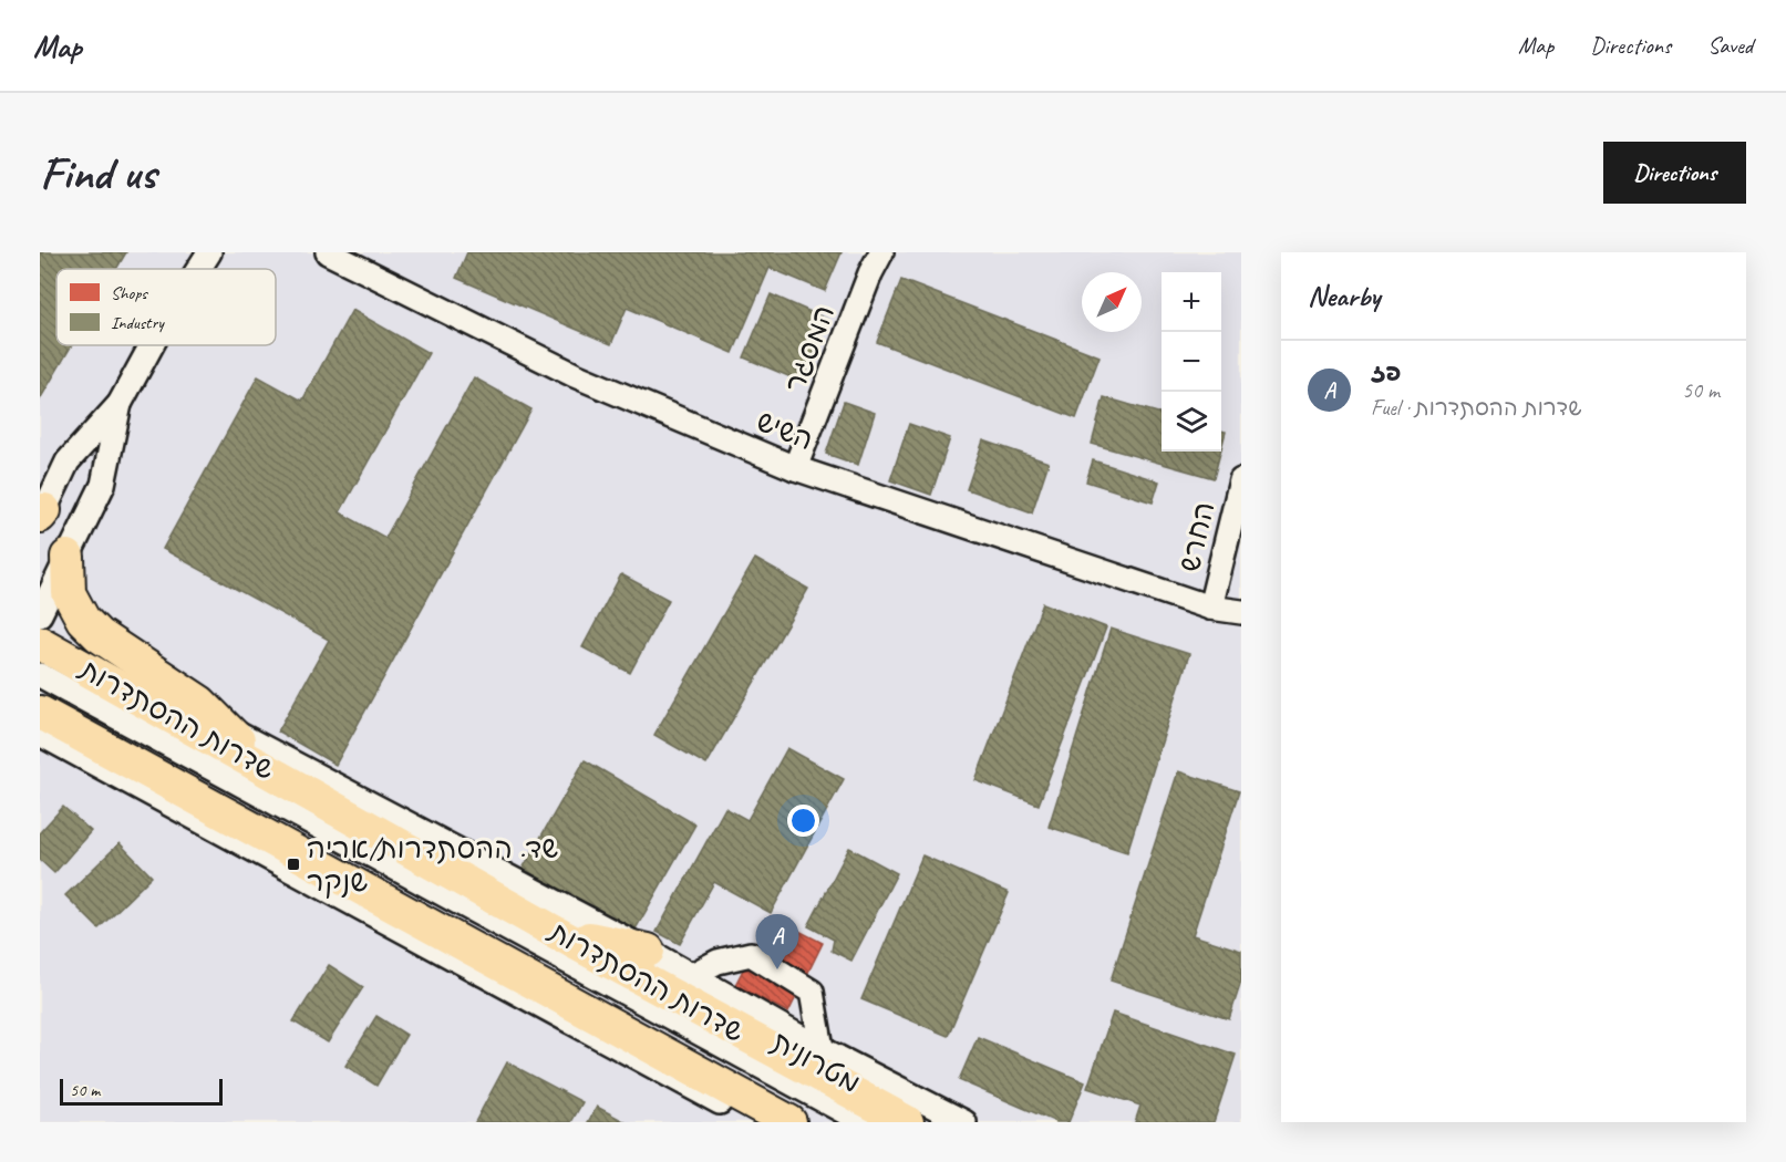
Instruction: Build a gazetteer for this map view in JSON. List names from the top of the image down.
{
  "streets": {
    "highway": ["שדרות ההסתדרות"],
    "street": [
      "המסגר",
      "השיש",
      "החרש",
      "מטרונית"
    ]
  },
  "crossings": [
    ["המסגר", "השיש"],
    ["השיש", "החרש"]
  ],
  "places": {
    "transit": ["שד. ההסתדרות/אריה שנקר"]
  },
  "legend": ["Shops", "Industry"],
  "scale_bar": "50 m",
  "north": "top right",
  "page": {
    "header": "Map",
    "nav": ["Map", "Directions", "Saved"],
    "buttons": "Directions",
    "title": "Find us",
    "heading": "Nearby",
    "map_buttons": ["+", "−"],
    "list": [
      {
        "mark": "A",
        "name": "פז",
        "note": "Fuel · שדרות ההסתדרות",
        "value": "50 m"
      }
    ],
    "pins": "A",
    "scale": "50 m"
  }
}
